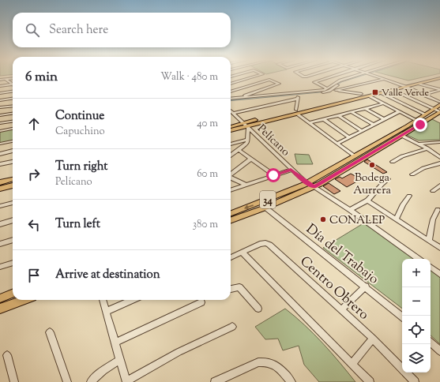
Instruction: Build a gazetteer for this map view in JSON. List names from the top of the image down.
{
  "streets": {
    "main road": ["34"],
    "street": ["Pelícano", "Día del Trabajo", "Centro Obrero"]
  },
  "crossings": [
    ["Pelícano", "34"],
    ["34", "Día del Trabajo"]
  ],
  "places": {
    "transit": ["Valle Verde"],
    "other": ["Bodega Aurrera", "CONALEP"]
  },
  "page": {
    "search": "Search here",
    "heading": ["6 min", "Walk · 480 m"],
    "list": [
      ["Continue", "Capuchino", "40 m"],
      ["Turn right", "Pelícano", "60 m"],
      ["Turn left", "380 m"],
      "Arrive at destination"
    ],
    "map_buttons": ["+", "−"]
  }
}
